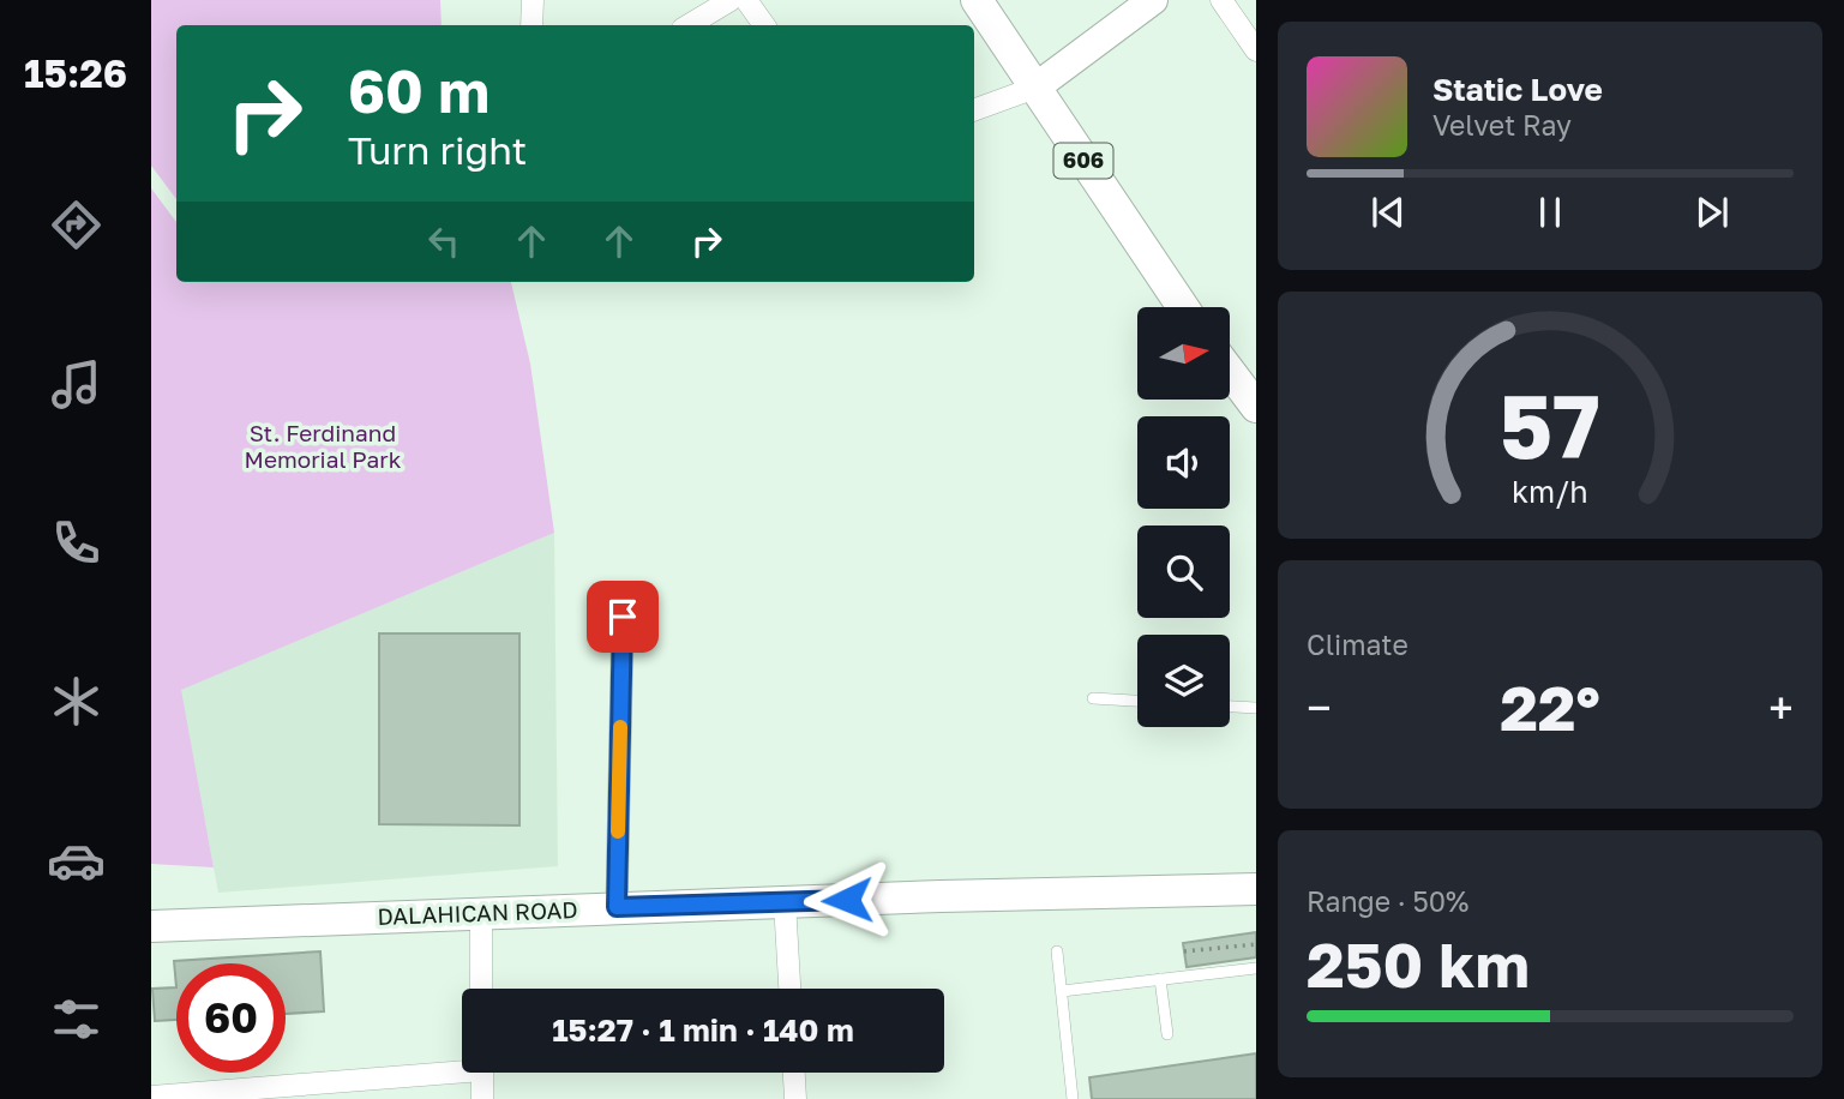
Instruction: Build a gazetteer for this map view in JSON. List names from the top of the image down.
{
  "streets": {
    "main road": ["606", "DALAHICAN ROAD"]
  },
  "parks": ["St. Ferdinand Memorial Park"],
  "north": "right",
  "page": {
    "tabs": "15:26",
    "turn": ["60 m", "Turn right"],
    "song": ["Static Love", "Velvet Ray"],
    "tile": [
      "Climate",
      ["Range · 50%", "250 km"]
    ],
    "heat": ["−", "22°", "+"],
    "limit": "60",
    "trip": "15:27 · 1 min · 140 m",
    "gauge": ["57", "km/h"]
  }
}
